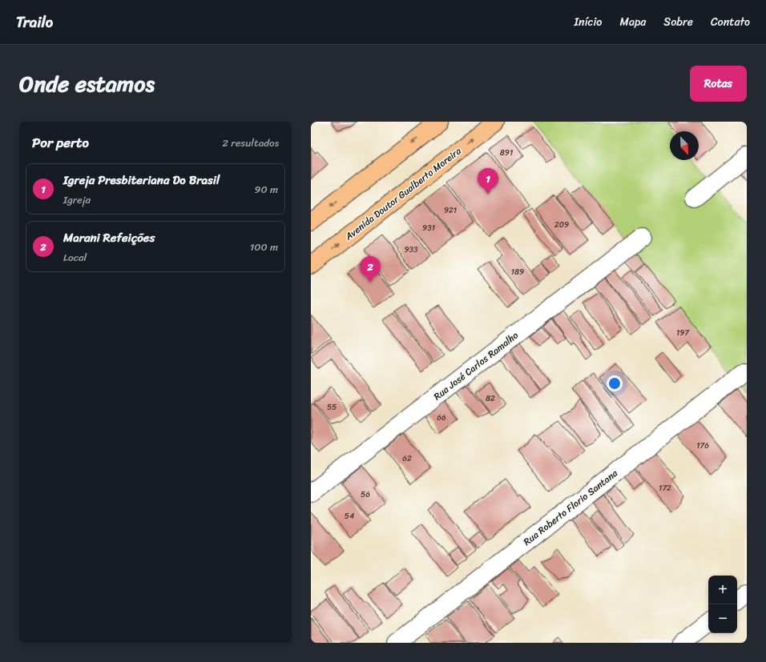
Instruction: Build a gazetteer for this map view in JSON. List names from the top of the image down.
{
  "streets": {
    "main road": ["Avenida Doutor Gualberto Moreira"],
    "street": ["Rua José Carlos Ramalho", "Rua Roberto Florio Santana"]
  },
  "house_numbers": [
    "891",
    "921",
    "209",
    "931",
    "933",
    "189",
    "197",
    "82",
    "55",
    "66",
    "176",
    "62",
    "172",
    "56",
    "54"
  ],
  "north": "bottom right",
  "page": {
    "header": "Trailo",
    "nav": [
      "Início",
      "Mapa",
      "Sobre",
      "Contato"
    ],
    "title": "Onde estamos",
    "buttons": "Rotas",
    "heading": ["Por perto", "2 resultados"],
    "list": [
      {
        "mark": "1",
        "name": "Igreja Presbiteriana Do Brasil",
        "note": "Igreja",
        "value": "90 m"
      },
      {
        "mark": "2",
        "name": "Marani Refeições",
        "note": "Local",
        "value": "100 m"
      }
    ],
    "pins": ["1", "2"],
    "map_buttons": ["+", "−"]
  }
}
